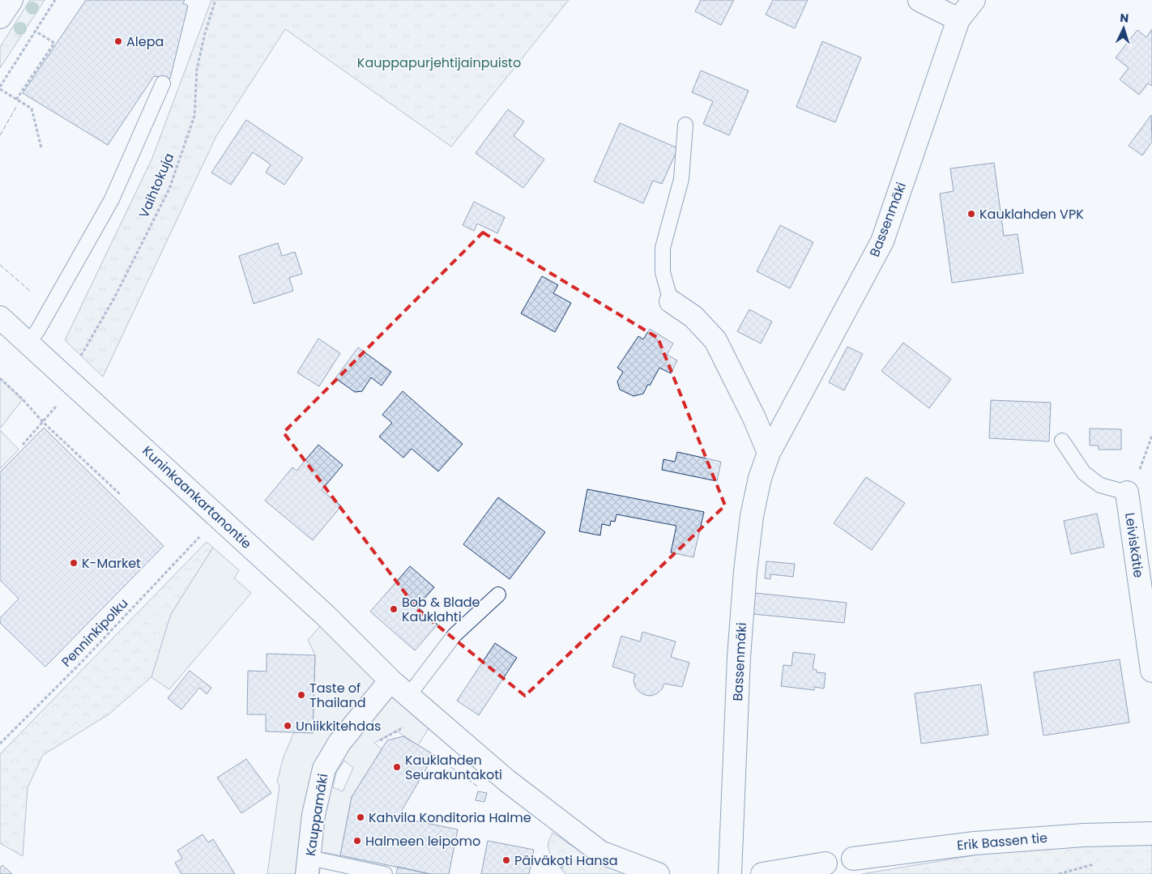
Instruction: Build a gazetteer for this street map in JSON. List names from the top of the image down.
{
  "streets": {
    "street": [
      "Bassenmäki",
      "Kuninkaankartanontie",
      "Leiviskätie",
      "Kauppamäki",
      "Erik Bassen tie"
    ],
    "path": ["Vaihtokuja", "Penninkipolku"]
  },
  "crossings": [
    ["Kuninkaankartanontie", "Kauppamäki"]
  ],
  "parks": ["Kauppapurjehtijainpuisto"],
  "places": [
    "Alepa",
    "Kauklahden VPK",
    "K-Market",
    "Bob & Blade Kauklahti",
    "Taste of Thailand",
    "Uniikkitehdas",
    "Kauklahden Seurakuntakoti",
    "Kahvila Konditoria Halme",
    "Halmeen leipomo",
    "Päiväkoti Hansa"
  ],
  "north": "top"
}
